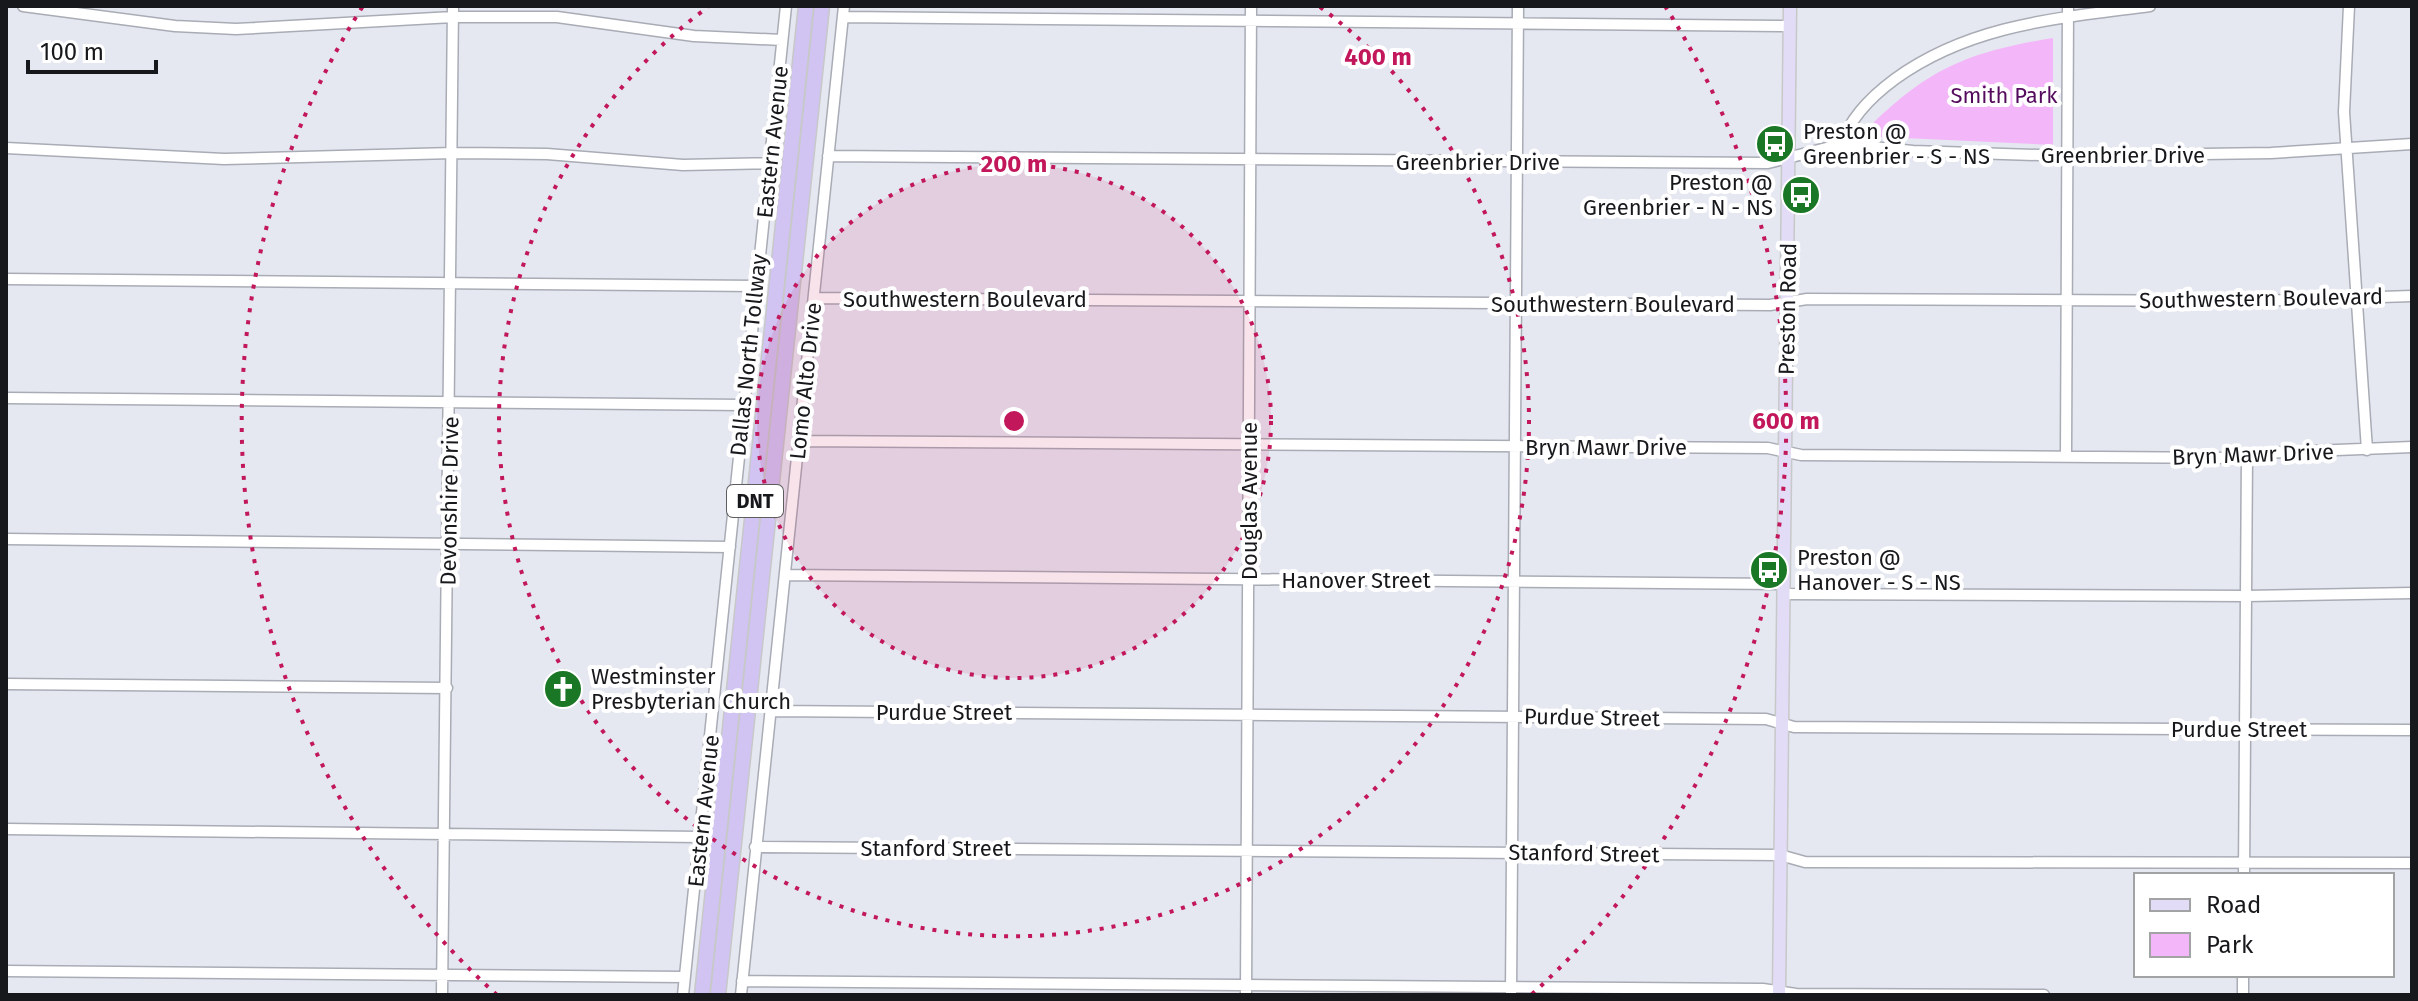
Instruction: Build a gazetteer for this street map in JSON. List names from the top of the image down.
{
  "streets": {
    "highway": ["Dallas North Tollway", "DNT"],
    "main road": ["Preston Road"],
    "street": [
      "Eastern Avenue",
      "Greenbrier Drive",
      "Southwestern Boulevard",
      "Lomo Alto Drive",
      "Bryn Mawr Drive",
      "Devonshire Drive",
      "Douglas Avenue",
      "Hanover Street",
      "Purdue Street",
      "Stanford Street"
    ]
  },
  "crossings": [
    ["Greenbrier Drive", "Preston Road"],
    ["Greenbrier Drive", "Lomo Alto Drive"],
    ["Greenbrier Drive", "Douglas Avenue"],
    ["Southwestern Boulevard", "Preston Road"],
    ["Southwestern Boulevard", "Lomo Alto Drive"],
    ["Southwestern Boulevard", "Douglas Avenue"],
    ["Preston Road", "Bryn Mawr Drive"],
    ["Preston Road", "Hanover Street"],
    ["Preston Road", "Purdue Street"],
    ["Preston Road", "Stanford Street"],
    ["Lomo Alto Drive", "Bryn Mawr Drive"],
    ["Lomo Alto Drive", "Hanover Street"],
    ["Lomo Alto Drive", "Purdue Street"],
    ["Lomo Alto Drive", "Stanford Street"],
    ["Bryn Mawr Drive", "Douglas Avenue"],
    ["Douglas Avenue", "Hanover Street"],
    ["Douglas Avenue", "Purdue Street"],
    ["Douglas Avenue", "Stanford Street"]
  ],
  "parks": ["Smith Park"],
  "places": {
    "bus stop": ["Preston @ Greenbrier - S - NS", "Preston @ Greenbrier - N - NS", "Preston @ Hanover - S - NS"],
    "church": ["Westminster Presbyterian Church"]
  },
  "legend": ["Road", "Park"],
  "scale_bar": "100 m",
  "rings": ["400 m", "200 m", "600 m"]
}
